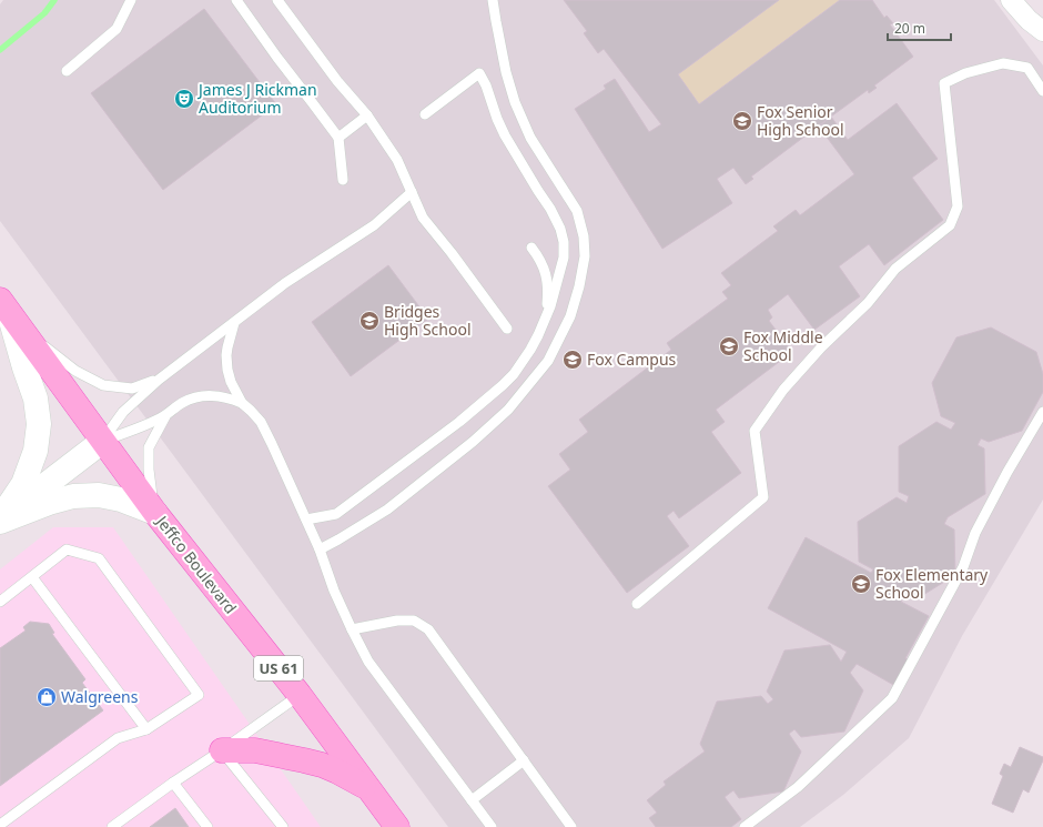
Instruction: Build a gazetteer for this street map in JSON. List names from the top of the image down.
{
  "streets": {
    "main road": ["Jeffco Boulevard", "US 61"]
  },
  "places": {
    "theatre": ["James J Rickman Auditorium"],
    "school or university": [
      "Fox Senior High School",
      "Bridges High School",
      "Fox Middle School",
      "Fox Campus",
      "Fox Elementary School"
    ],
    "shop": ["Walgreens"]
  },
  "scale_bar": "20 m"
}
